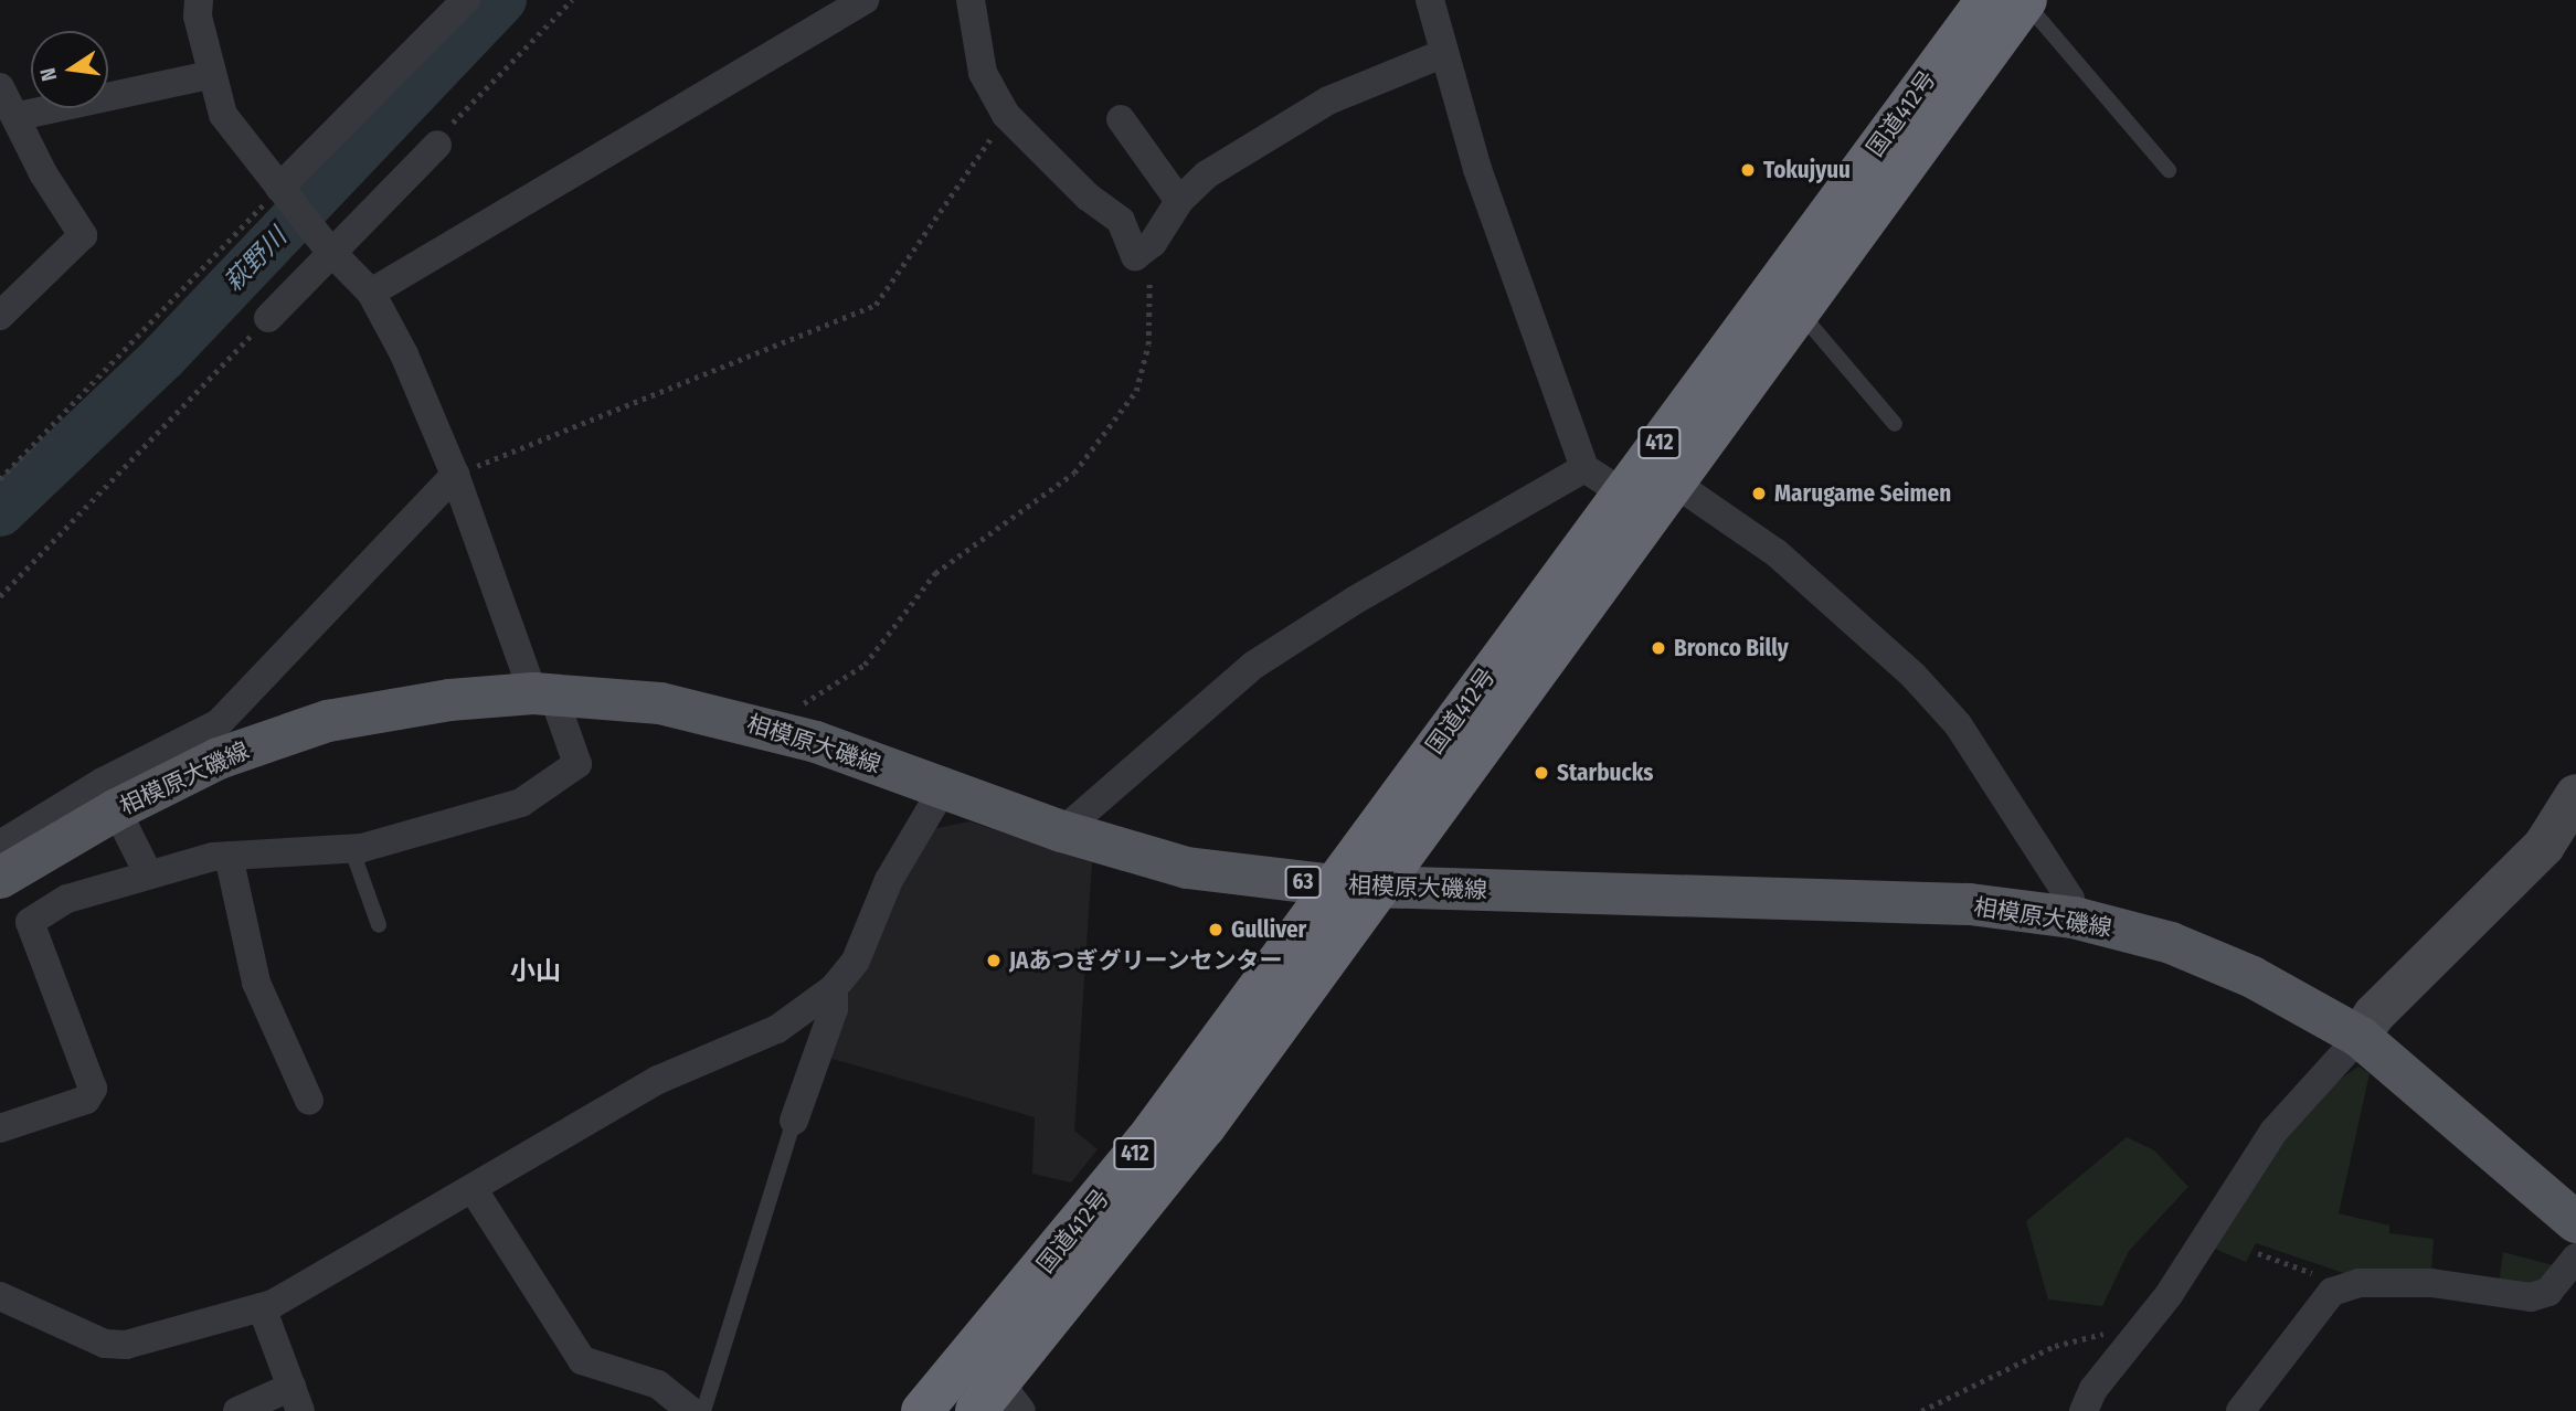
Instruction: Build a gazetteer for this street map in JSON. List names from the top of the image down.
{
  "streets": {
    "highway": ["国道412号", "412"],
    "main road": ["相模原大磯線", "63"]
  },
  "crossings": [
    ["国道412号", "相模原大磯線"]
  ],
  "districts": ["小山"],
  "water": ["萩野川"],
  "places": [
    "Tokujyuu",
    "Marugame Seimen",
    "Bronco Billy",
    "Starbucks",
    "Gulliver",
    "JAあつぎグリーンセンター"
  ],
  "north": "left"
}
